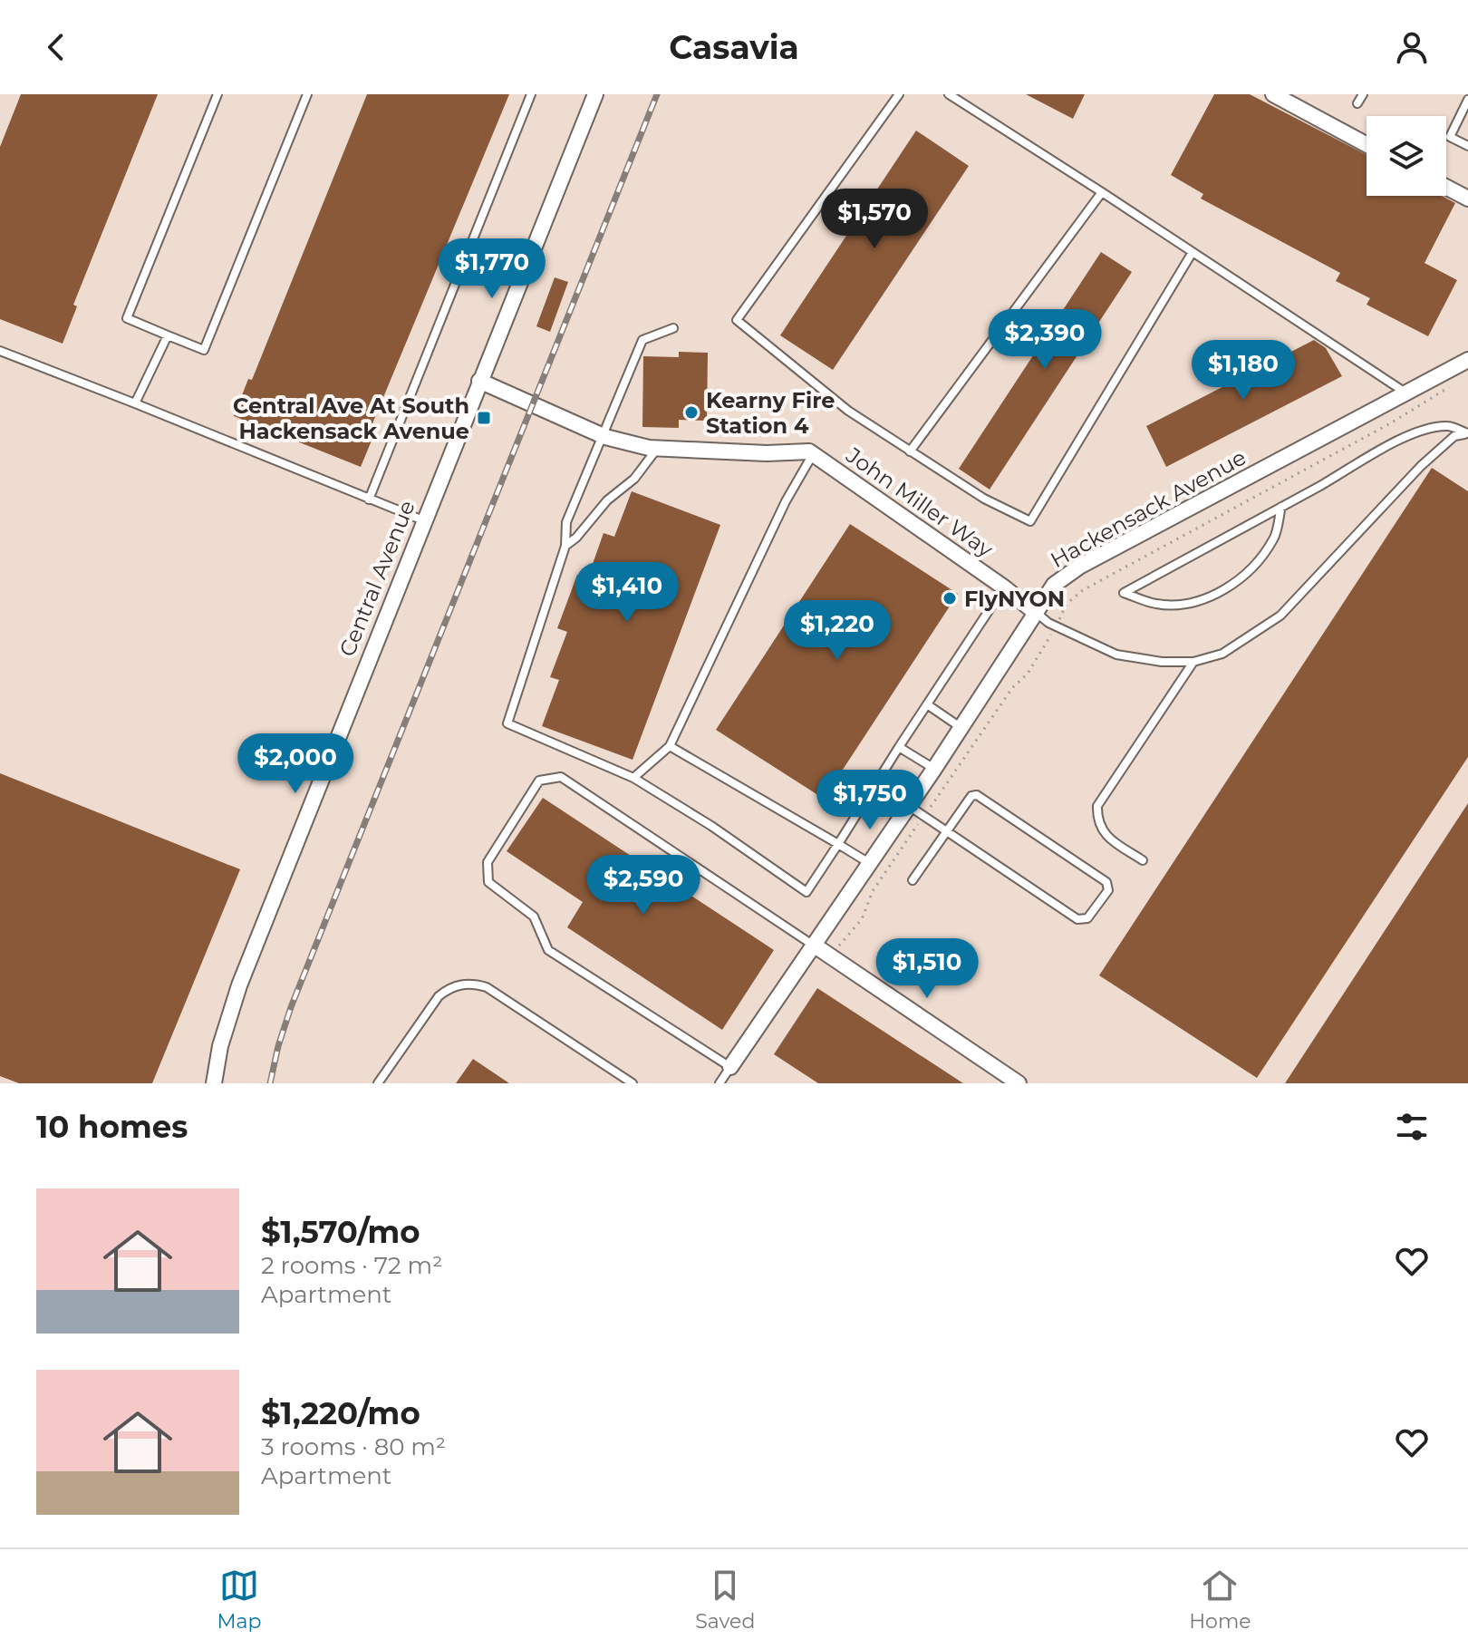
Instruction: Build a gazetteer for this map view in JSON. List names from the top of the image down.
{
  "streets": {
    "street": ["John Miller Way", "Hackensack Avenue", "Central Avenue"]
  },
  "crossings": [
    ["John Miller Way", "Hackensack Avenue"],
    ["John Miller Way", "Central Avenue"]
  ],
  "places": {
    "other": ["Kearny Fire Station 4", "FlyNYON"],
    "transit": ["Central Ave At South Hackensack Avenue"]
  },
  "page": {
    "header": "Casavia",
    "price": [
      "$1,570",
      "$1,770",
      "$2,390",
      "$1,180",
      "$1,410",
      "$1,220",
      "$2,000",
      "$1,750",
      "$2,590",
      "$1,510"
    ],
    "heading": "10 homes",
    "list": [
      {
        "name": "$1,570/mo",
        "note": "2 rooms · 72 m² · Apartment"
      },
      {
        "name": "$1,220/mo",
        "note": "3 rooms · 80 m² · Apartment"
      }
    ],
    "tabs": ["Map", "Saved", "Home"]
  }
}
